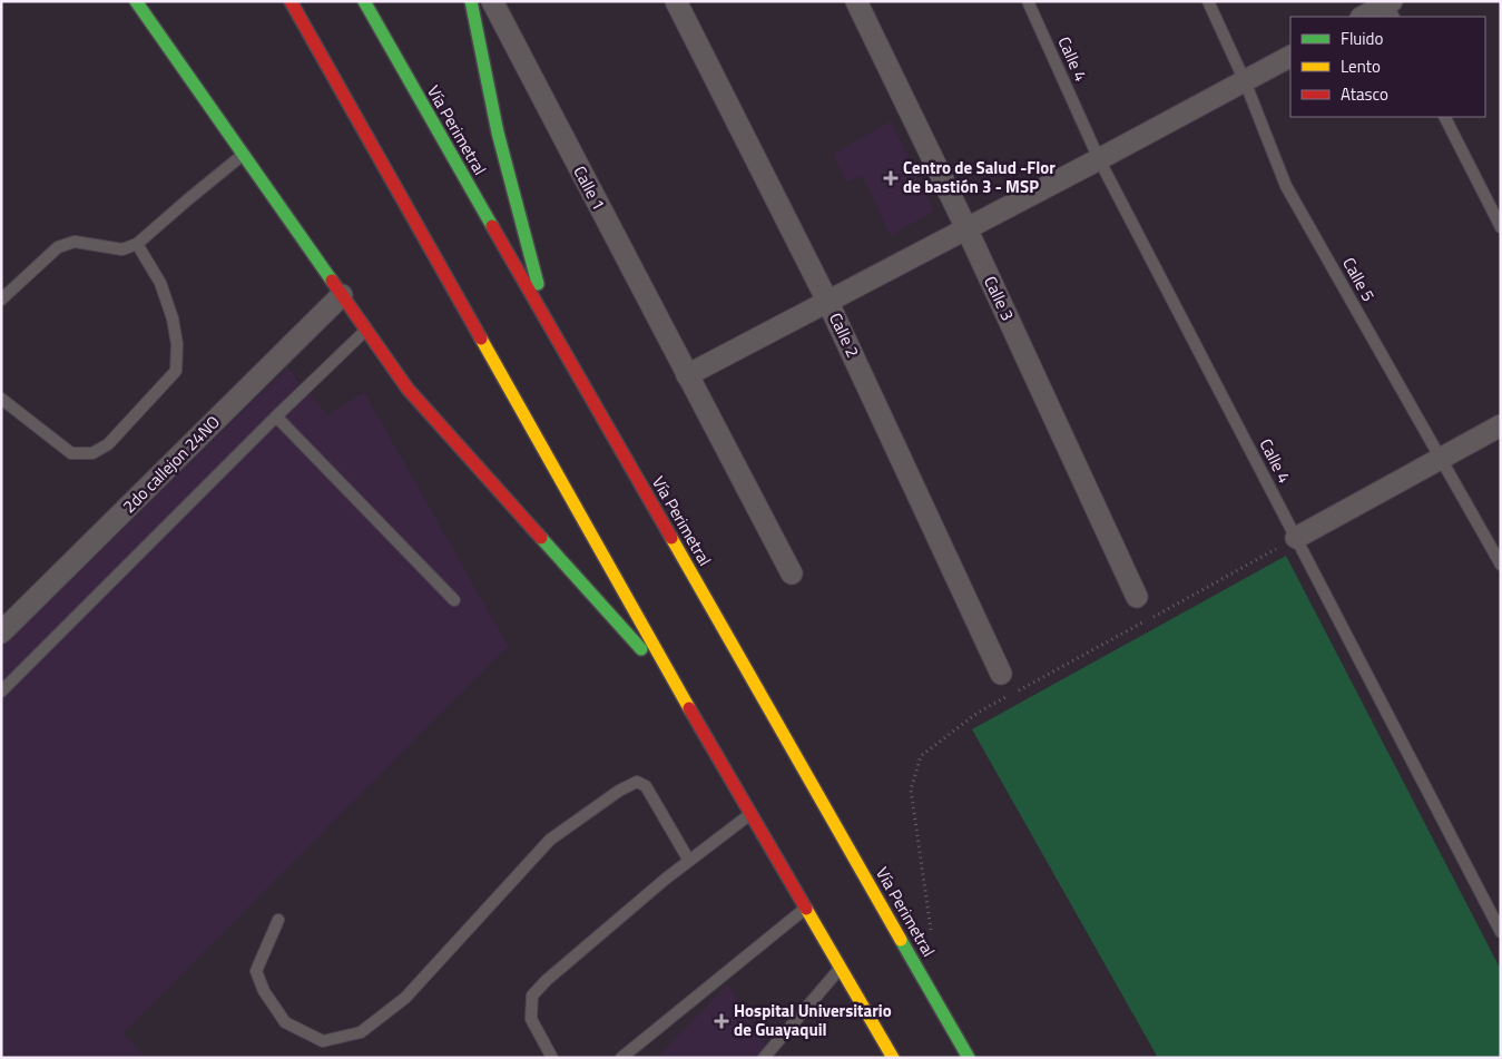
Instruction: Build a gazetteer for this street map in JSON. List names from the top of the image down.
{
  "streets": {
    "highway": ["Vía Perimetral"],
    "street": [
      "Calle 1",
      "Calle 3",
      "Calle 2",
      "2do callejon 24NO"
    ],
    "lane": ["Calle 4", "Calle 5"]
  },
  "places": {
    "health": ["Centro de Salud -Flor de bastión 3 - MSP", "Hospital Universitario de Guayaquil"]
  },
  "legend": ["Fluido", "Lento", "Atasco"]
}
